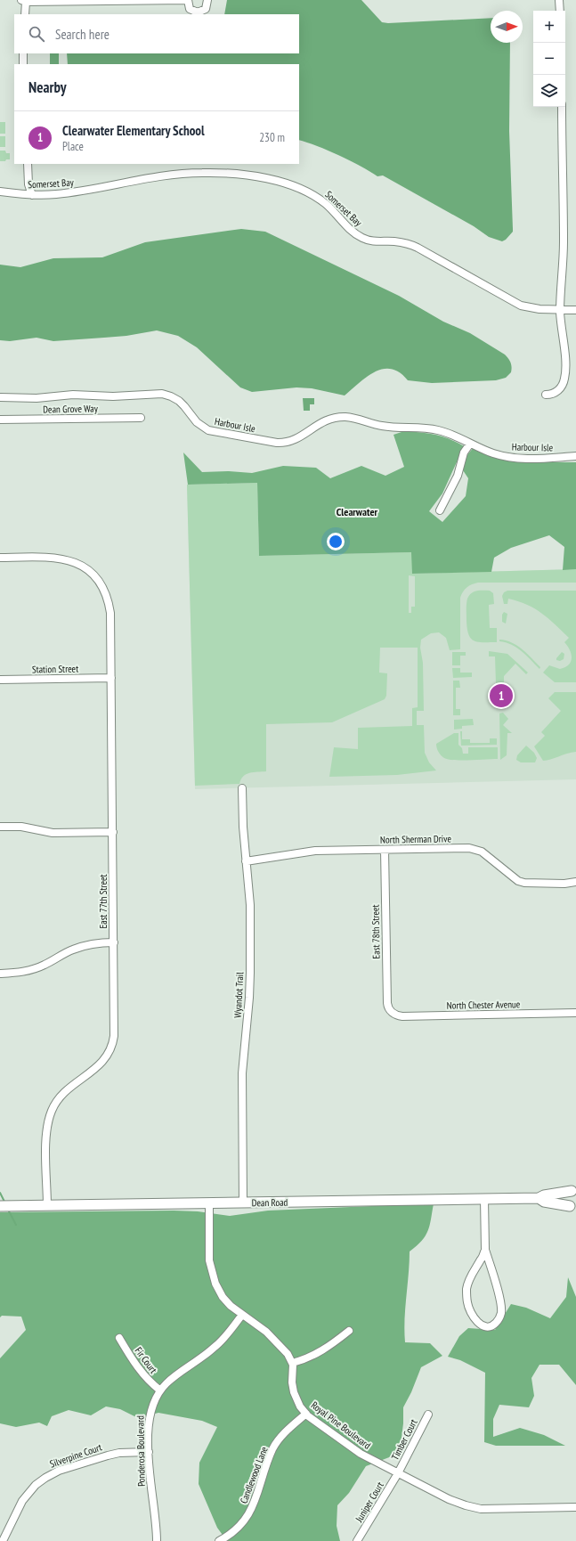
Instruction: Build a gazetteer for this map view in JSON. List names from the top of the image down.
{
  "streets": {
    "street": [
      "Somerset Bay",
      "Dean Grove Way",
      "Harbour Isle",
      "Station Street",
      "North Sherman Drive",
      "East 77th Street",
      "East 78th Street",
      "Wyandot Trail",
      "North Chester Avenue",
      "Dean Road",
      "Fir Court",
      "Royal Pine Boulevard",
      "Timber Court",
      "Ponderosa Boulevard",
      "Silverpine Court",
      "Candlewood Lane",
      "Juniper Court"
    ]
  },
  "crossings": [
    ["Station Street", "East 77th Street"],
    ["North Sherman Drive", "East 78th Street"],
    ["North Sherman Drive", "Wyandot Trail"],
    ["East 77th Street", "Dean Road"],
    ["East 78th Street", "North Chester Avenue"],
    ["Wyandot Trail", "Dean Road"],
    ["Dean Road", "Royal Pine Boulevard"],
    ["Fir Court", "Ponderosa Boulevard"],
    ["Royal Pine Boulevard", "Timber Court"],
    ["Royal Pine Boulevard", "Ponderosa Boulevard"],
    ["Royal Pine Boulevard", "Candlewood Lane"],
    ["Royal Pine Boulevard", "Juniper Court"],
    ["Timber Court", "Juniper Court"],
    ["Ponderosa Boulevard", "Silverpine Court"]
  ],
  "districts": ["Clearwater"],
  "north": "right",
  "page": {
    "map_buttons": ["+", "−"],
    "search": "Search here",
    "heading": "Nearby",
    "list": [
      {
        "mark": "1",
        "name": "Clearwater Elementary School",
        "note": "Place",
        "value": "230 m"
      }
    ],
    "pins": "1"
  }
}
